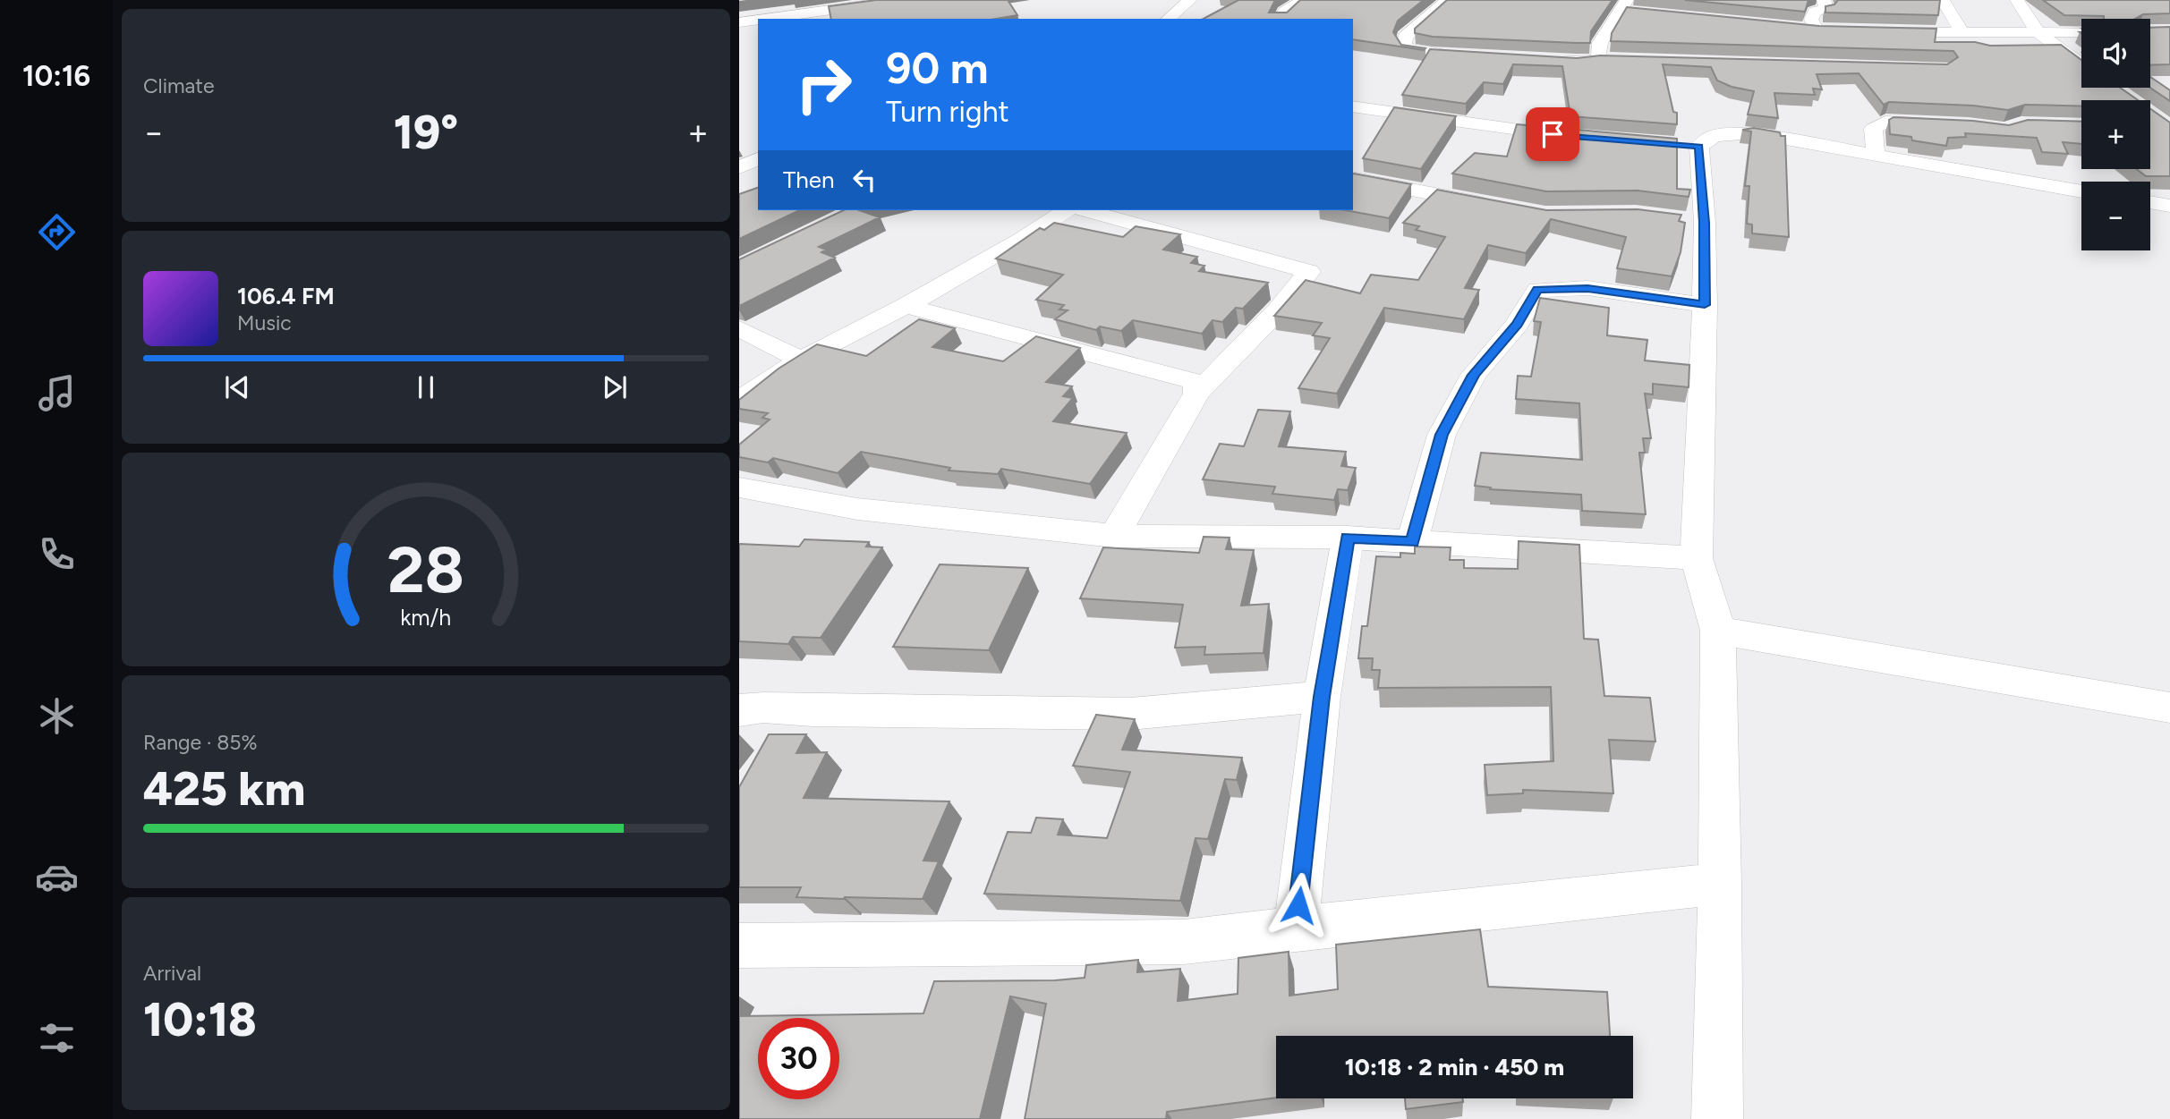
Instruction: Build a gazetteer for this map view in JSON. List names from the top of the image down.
{
  "page": {
    "tabs": "10:16",
    "tile": [
      "Climate",
      ["Range · 85%", "425 km"],
      ["Arrival", "10:18"]
    ],
    "map_buttons": ["+", "−"],
    "turn": ["90 m", "Turn right"],
    "heat": ["−", "19°", "+"],
    "then": "Then",
    "song": ["106.4 FM", "Music"],
    "limit": "30",
    "trip": "10:18 · 2 min · 450 m",
    "gauge": ["28", "km/h"]
  }
}
